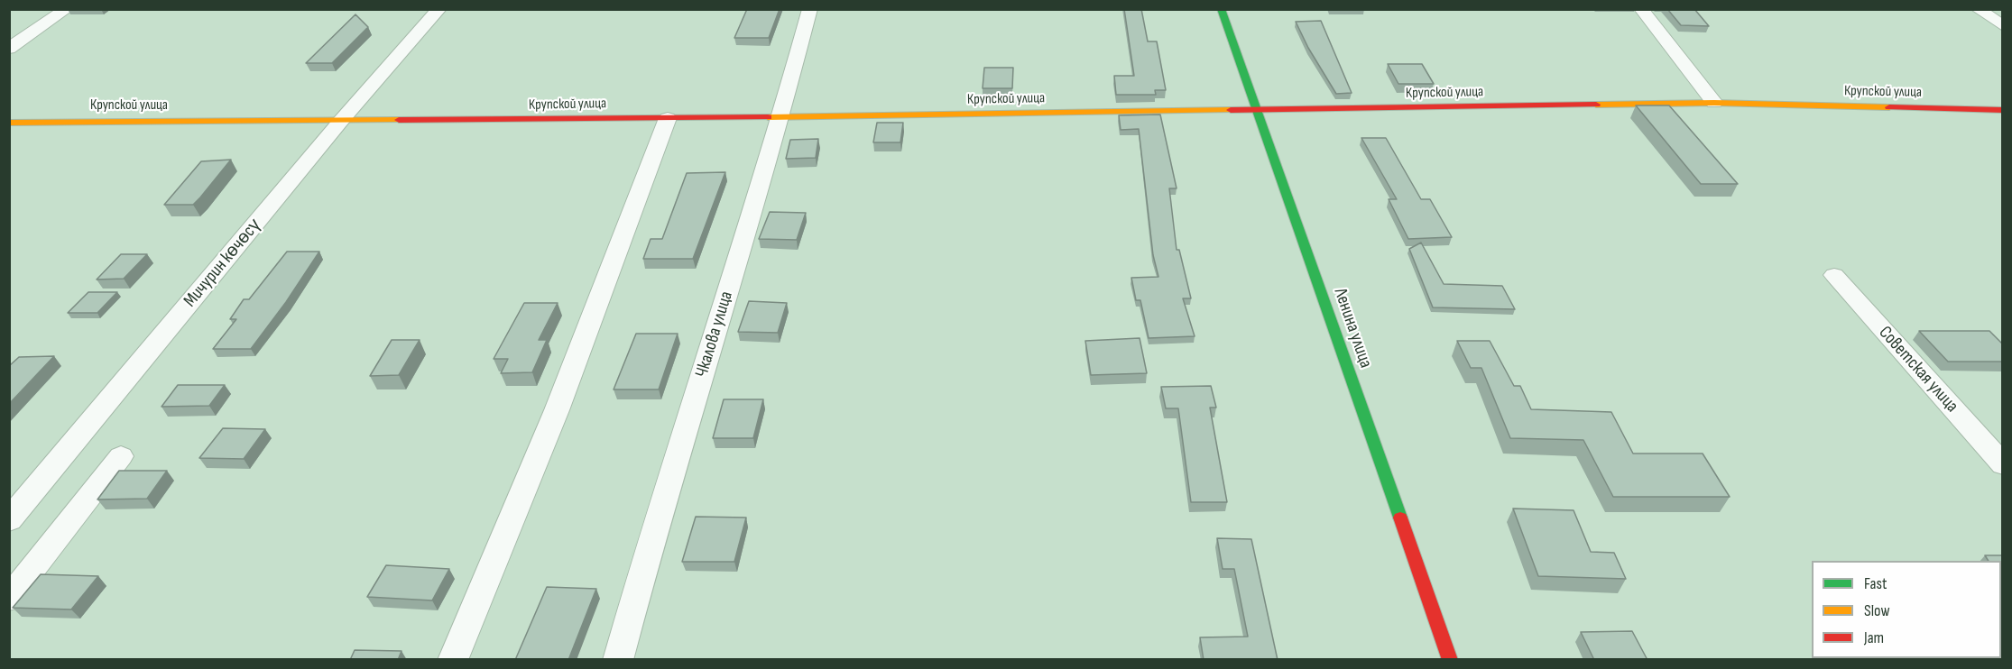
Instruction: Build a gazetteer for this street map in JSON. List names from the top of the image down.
{
  "streets": {
    "street": [
      "Крупской улица",
      "Мичурин көчөсү",
      "Ленина улица",
      "Чкалова улица",
      "Советская улица"
    ]
  },
  "crossings": [
    ["Крупской улица", "Мичурин көчөсү"],
    ["Крупской улица", "Ленина улица"],
    ["Крупской улица", "Чкалова улица"]
  ],
  "legend": ["Fast", "Slow", "Jam"]
}
